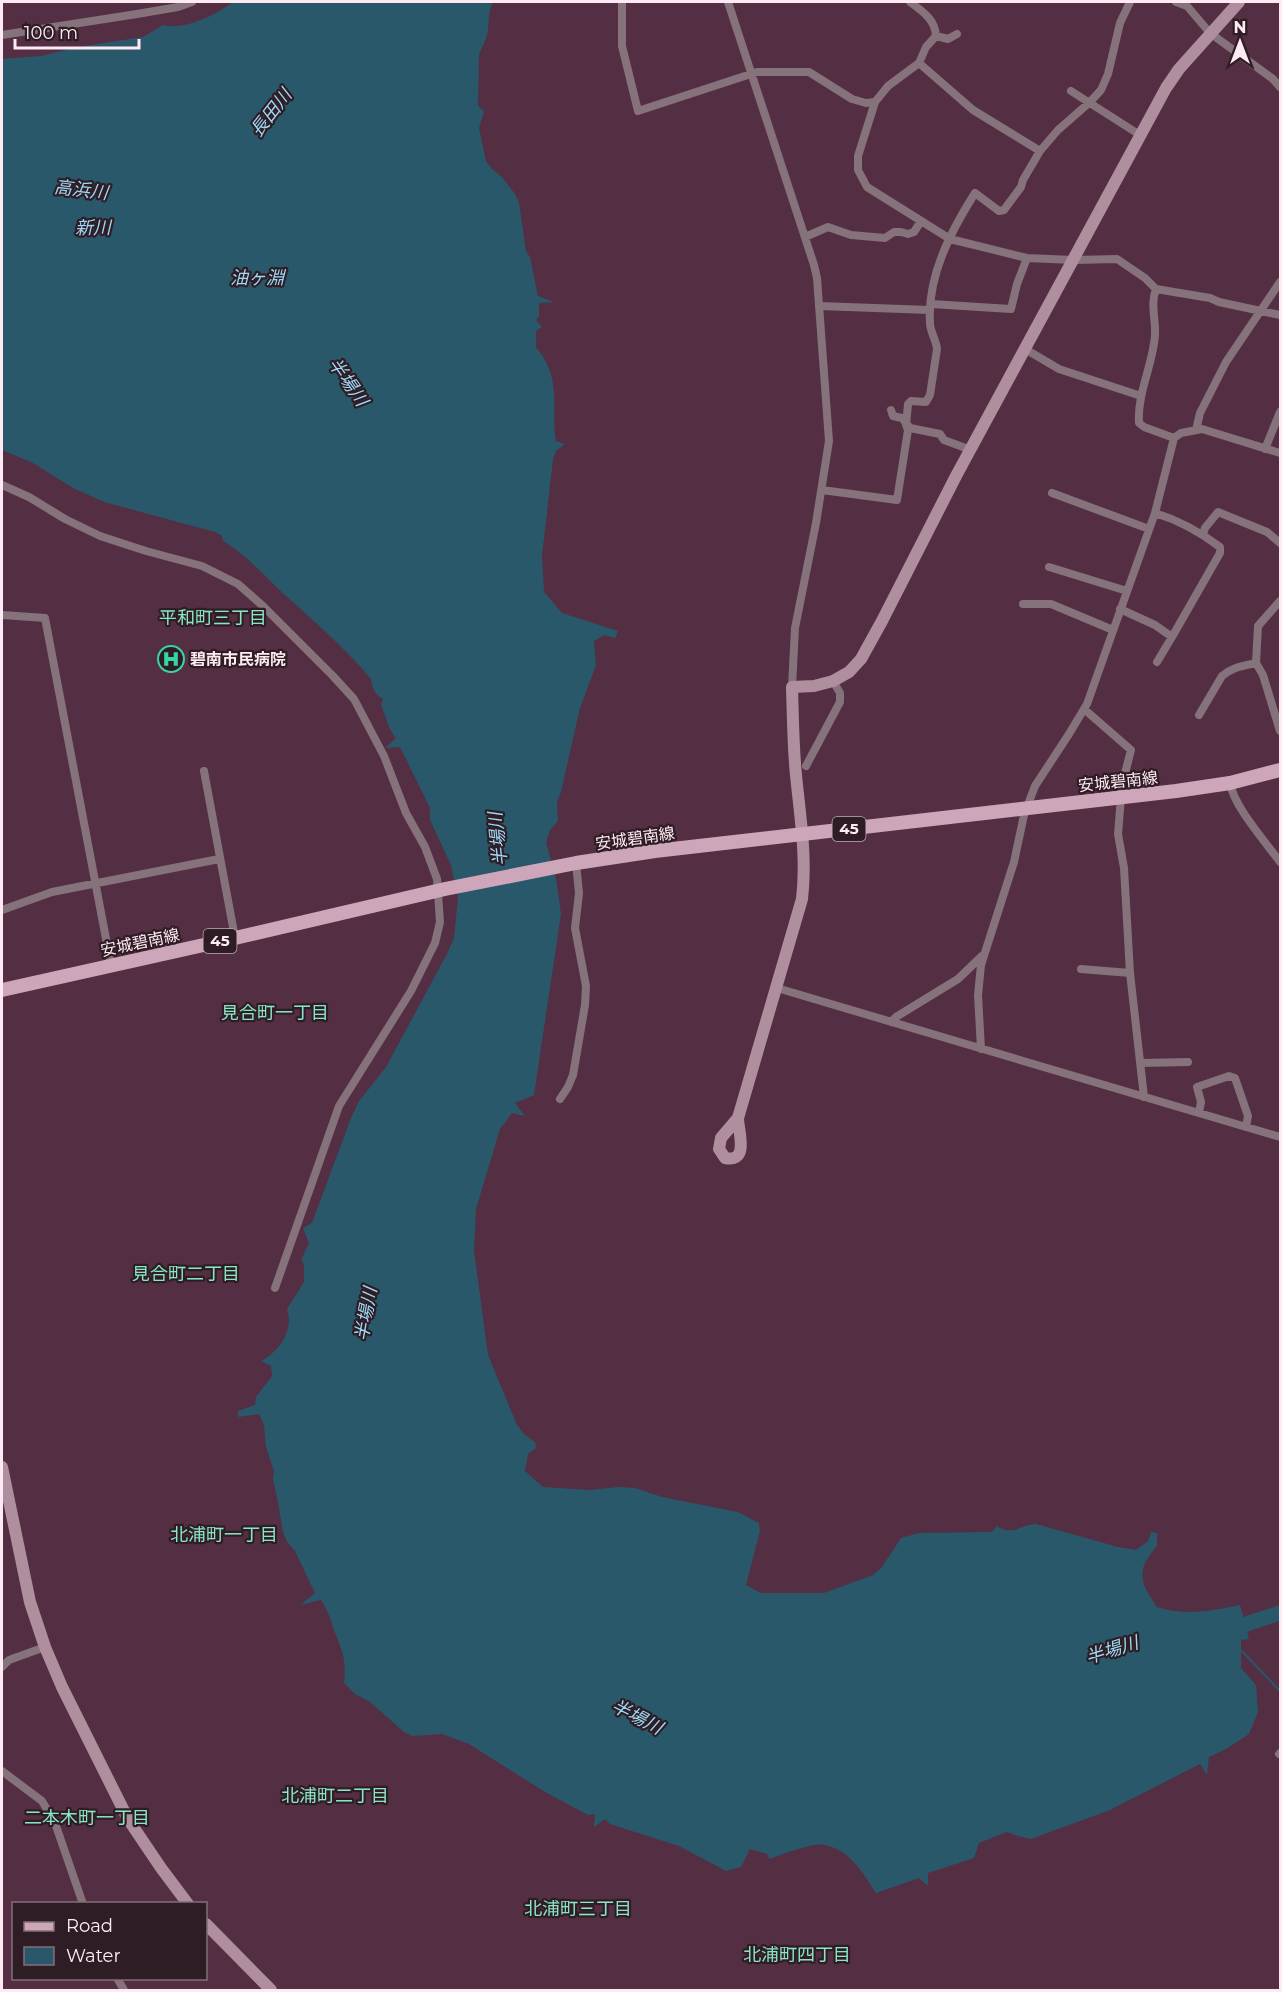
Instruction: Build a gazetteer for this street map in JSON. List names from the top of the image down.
{
  "streets": {
    "main road": ["安城碧南線", "45"]
  },
  "districts": [
    "平和町三丁目",
    "見合町一丁目",
    "見合町二丁目",
    "北浦町一丁目",
    "北浦町二丁目",
    "二本木町一丁目",
    "北浦町三丁目",
    "北浦町四丁目"
  ],
  "water": [
    "長田川",
    "高浜川",
    "新川",
    "油ヶ淵",
    "半場川"
  ],
  "places": {
    "hospital": ["碧南市民病院"]
  },
  "legend": ["Road", "Water"],
  "scale_bar": "100 m",
  "north": "top"
}
